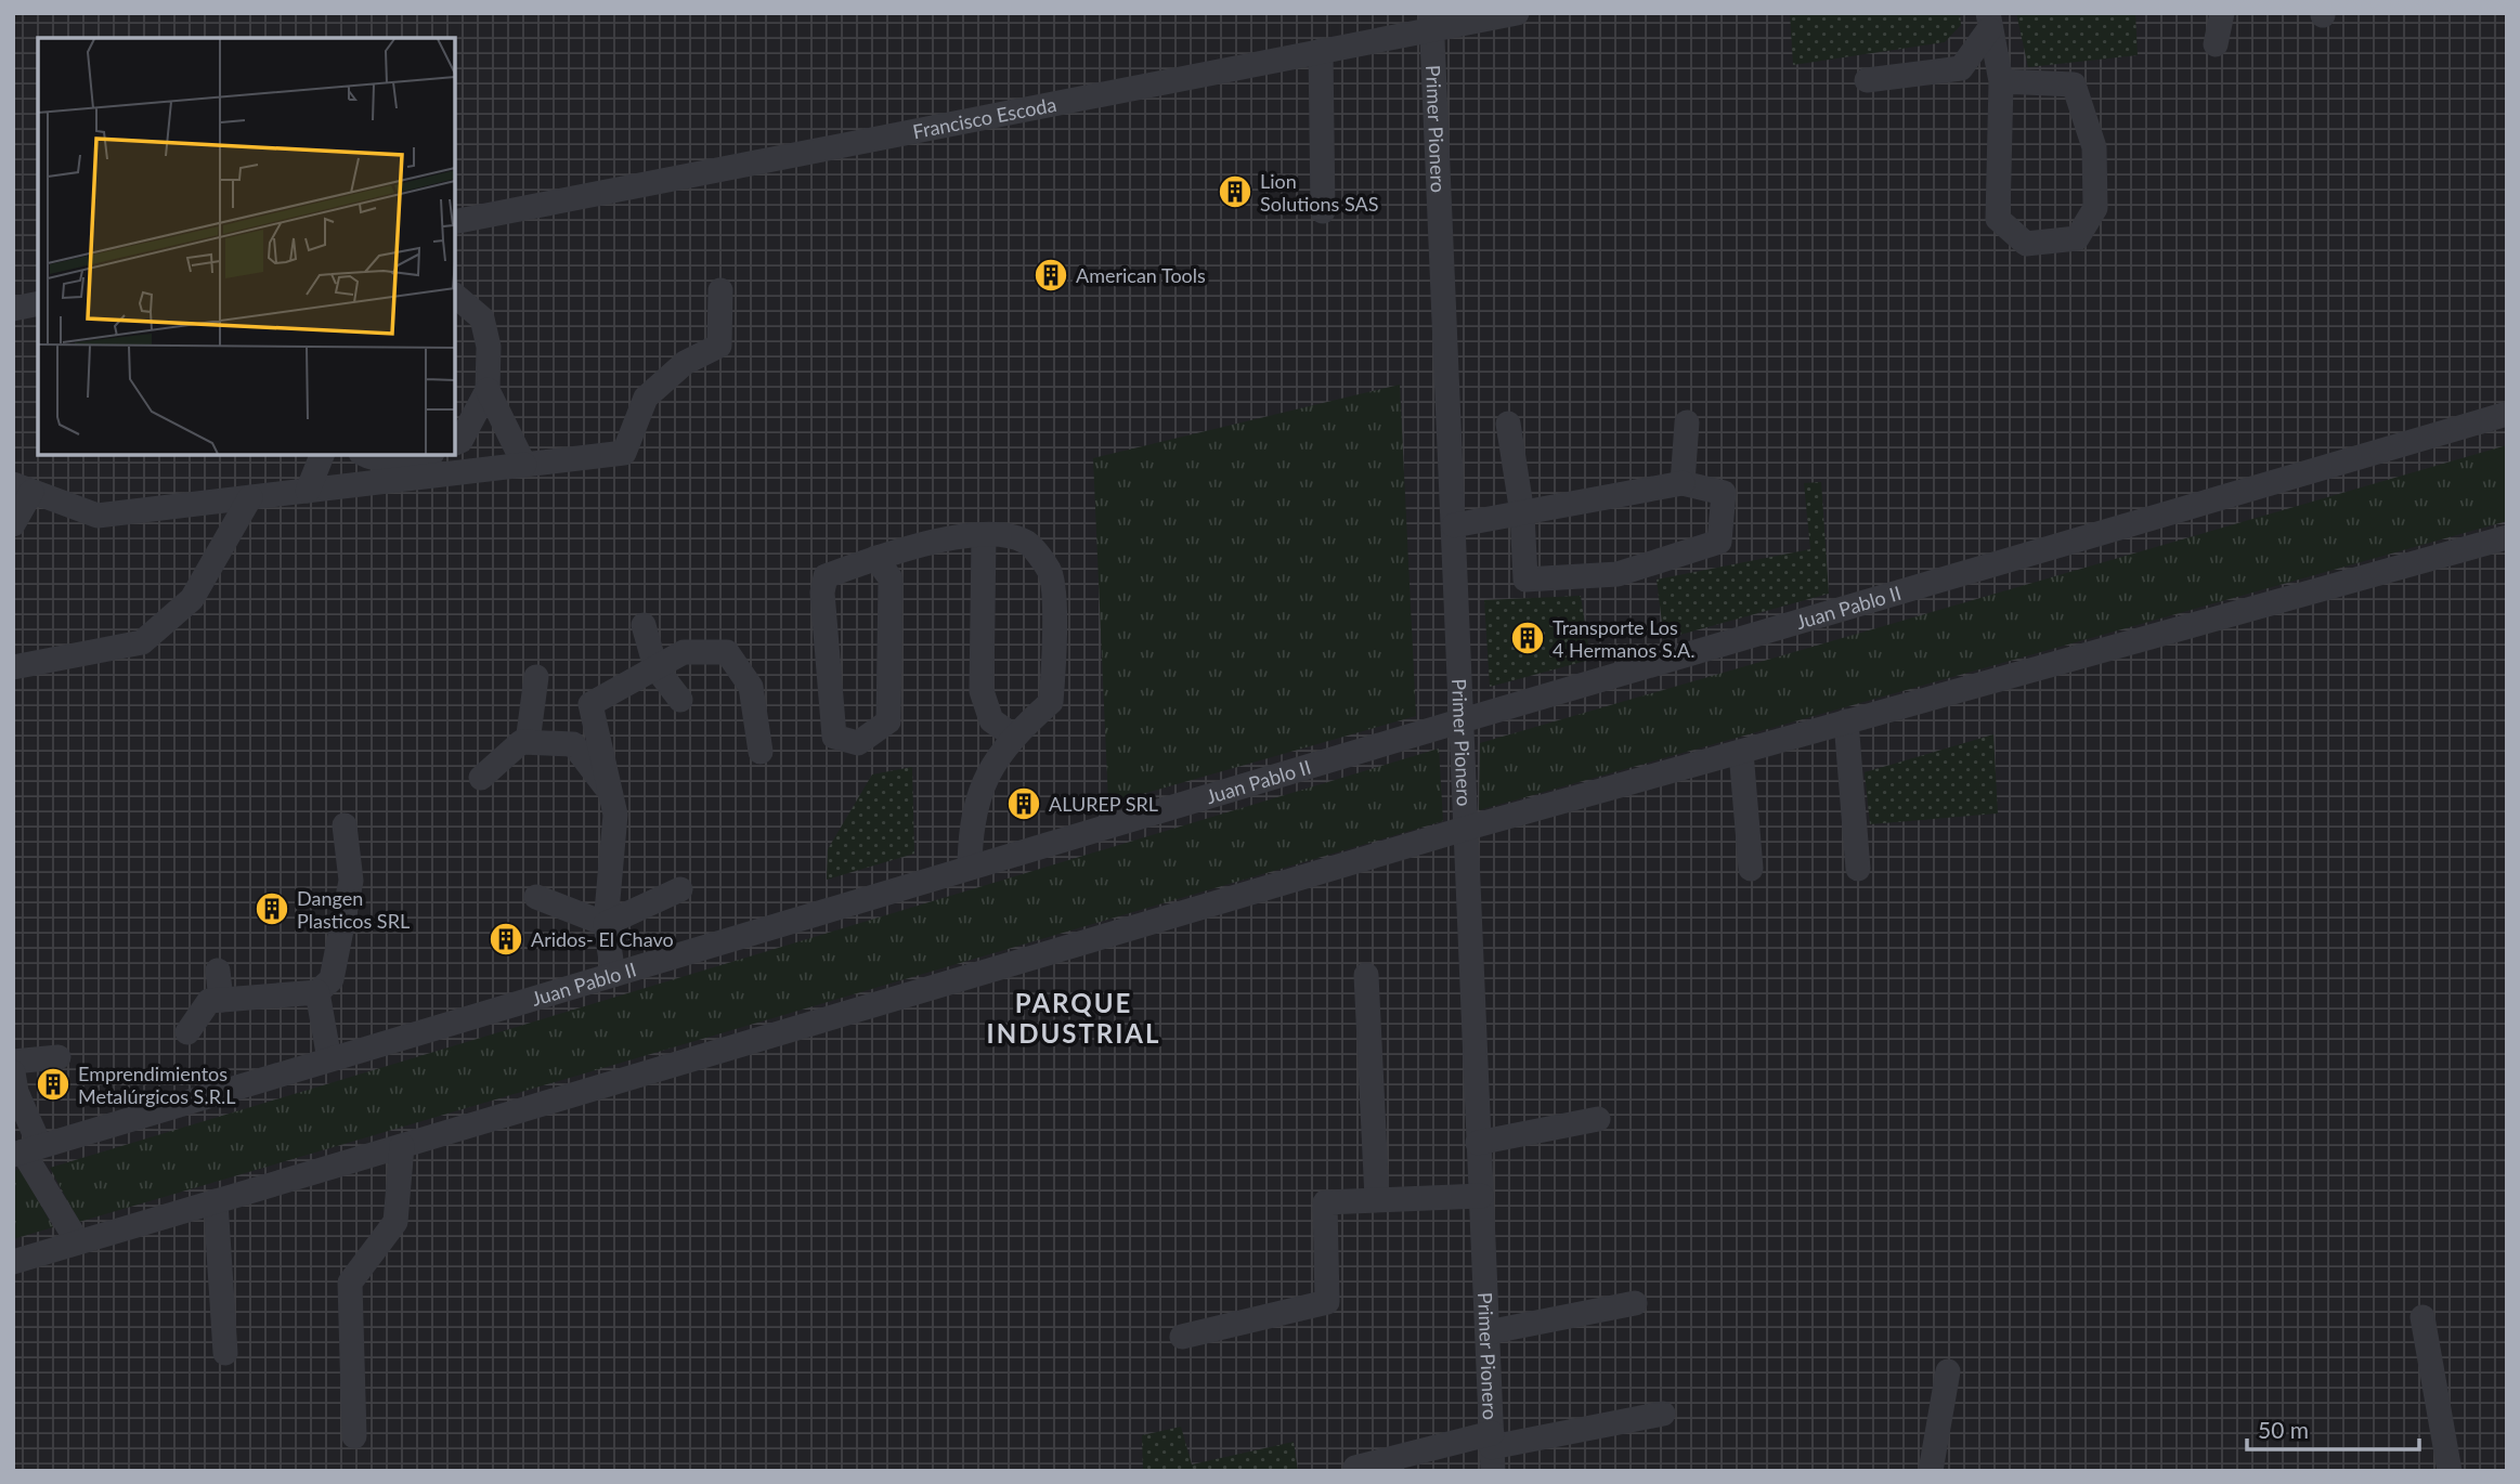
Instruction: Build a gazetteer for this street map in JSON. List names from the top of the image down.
{
  "streets": {
    "street": ["Francisco Escoda", "Primer Pionero", "Juan Pablo II"]
  },
  "crossings": [
    ["Francisco Escoda", "Primer Pionero"],
    ["Primer Pionero", "Juan Pablo II"]
  ],
  "districts": ["PARQUE INDUSTRIAL"],
  "places": {
    "building": [
      "Lion Solutions SAS",
      "American Tools",
      "Transporte Los 4 Hermanos S.A.",
      "ALUREP SRL",
      "Dangen Plasticos SRL",
      "Aridos- El Chavo",
      "Emprendimientos Metalúrgicos S.R.L"
    ]
  },
  "scale_bar": "50 m"
}
